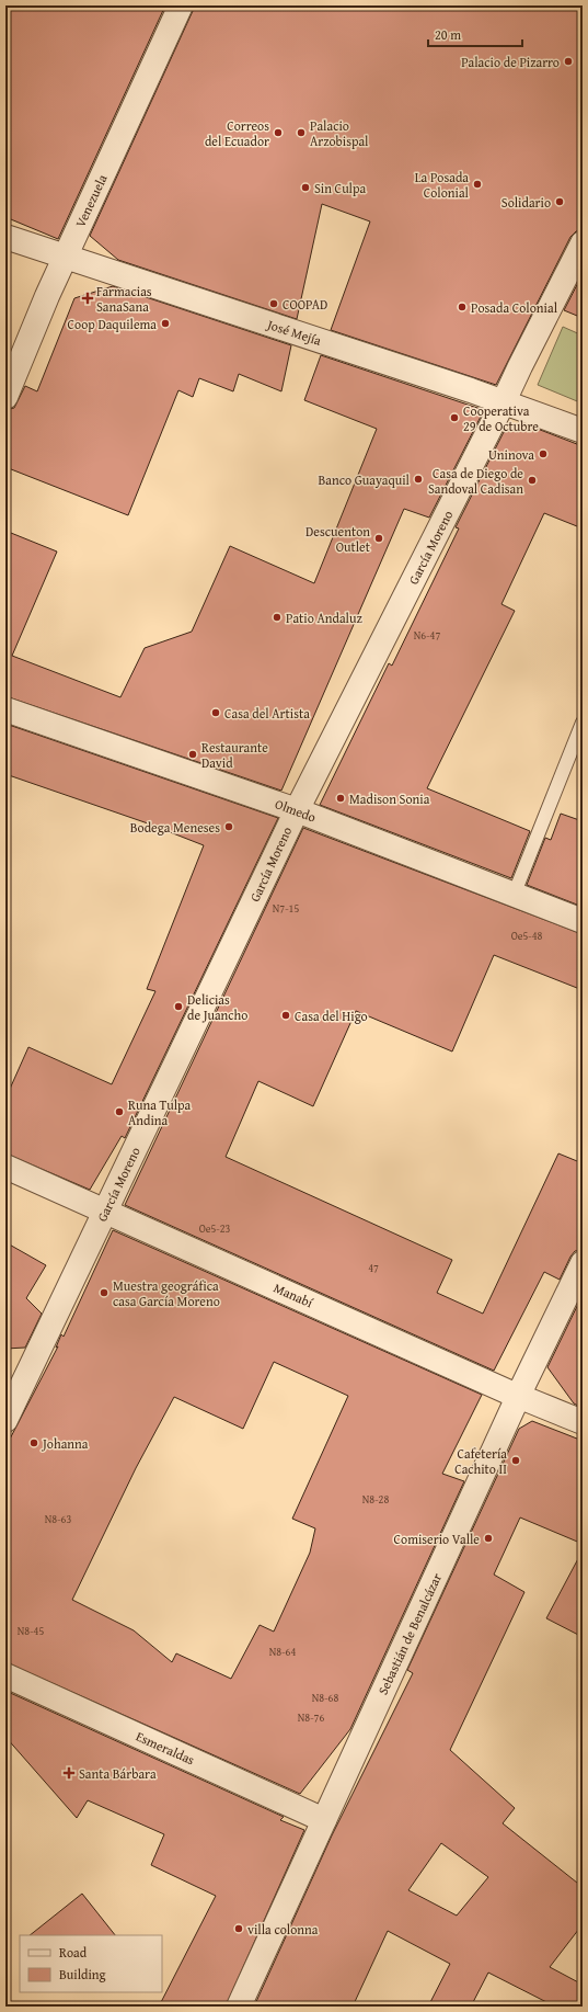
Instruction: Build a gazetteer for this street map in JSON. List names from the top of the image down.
{
  "streets": {
    "street": [
      "Venezuela",
      "José Mejía",
      "García Moreno",
      "Olmedo",
      "Manabí",
      "Sebastián de Benalcázar",
      "Esmeraldas"
    ]
  },
  "crossings": [
    ["Venezuela", "José Mejía"],
    ["José Mejía", "García Moreno"],
    ["García Moreno", "Olmedo"],
    ["García Moreno", "Manabí"],
    ["Manabí", "Sebastián de Benalcázar"],
    ["Sebastián de Benalcázar", "Esmeraldas"]
  ],
  "places": {
    "other": [
      "Palacio de Pizarro",
      "Correos del Ecuador",
      "Palacio Arzobispal",
      "La Posada Colonial",
      "Sin Culpa",
      "Solidario",
      "COOPAD",
      "Posada Colonial",
      "Coop Daquilema",
      "Cooperativa 29 de Octubre",
      "Uninova",
      "Banco Guayaquil",
      "Casa de Diego de Sandoval Cadisan",
      "Descuenton Outlet",
      "Patio Andaluz",
      "Casa del Artista",
      "Restaurante David",
      "Madison Sonia",
      "Bodega Meneses",
      "Delicias de Juancho",
      "Casa del Higo",
      "Runa Tulpa Andina",
      "Muestra geográfica casa García Moreno",
      "Johanna",
      "Cafetería Cachito II",
      "Comiserio Valle",
      "villa colonna"
    ],
    "health": ["Farmacias SanaSana", "Santa Bárbara"]
  },
  "house_numbers": [
    "N6-47",
    "N7-15",
    "Oe5-48",
    "Oe5-23",
    "47",
    "N8-28",
    "N8-63",
    "N8-45",
    "N8-64",
    "N8-68",
    "N8-76"
  ],
  "legend": ["Road", "Building"],
  "scale_bar": "20 m"
}
